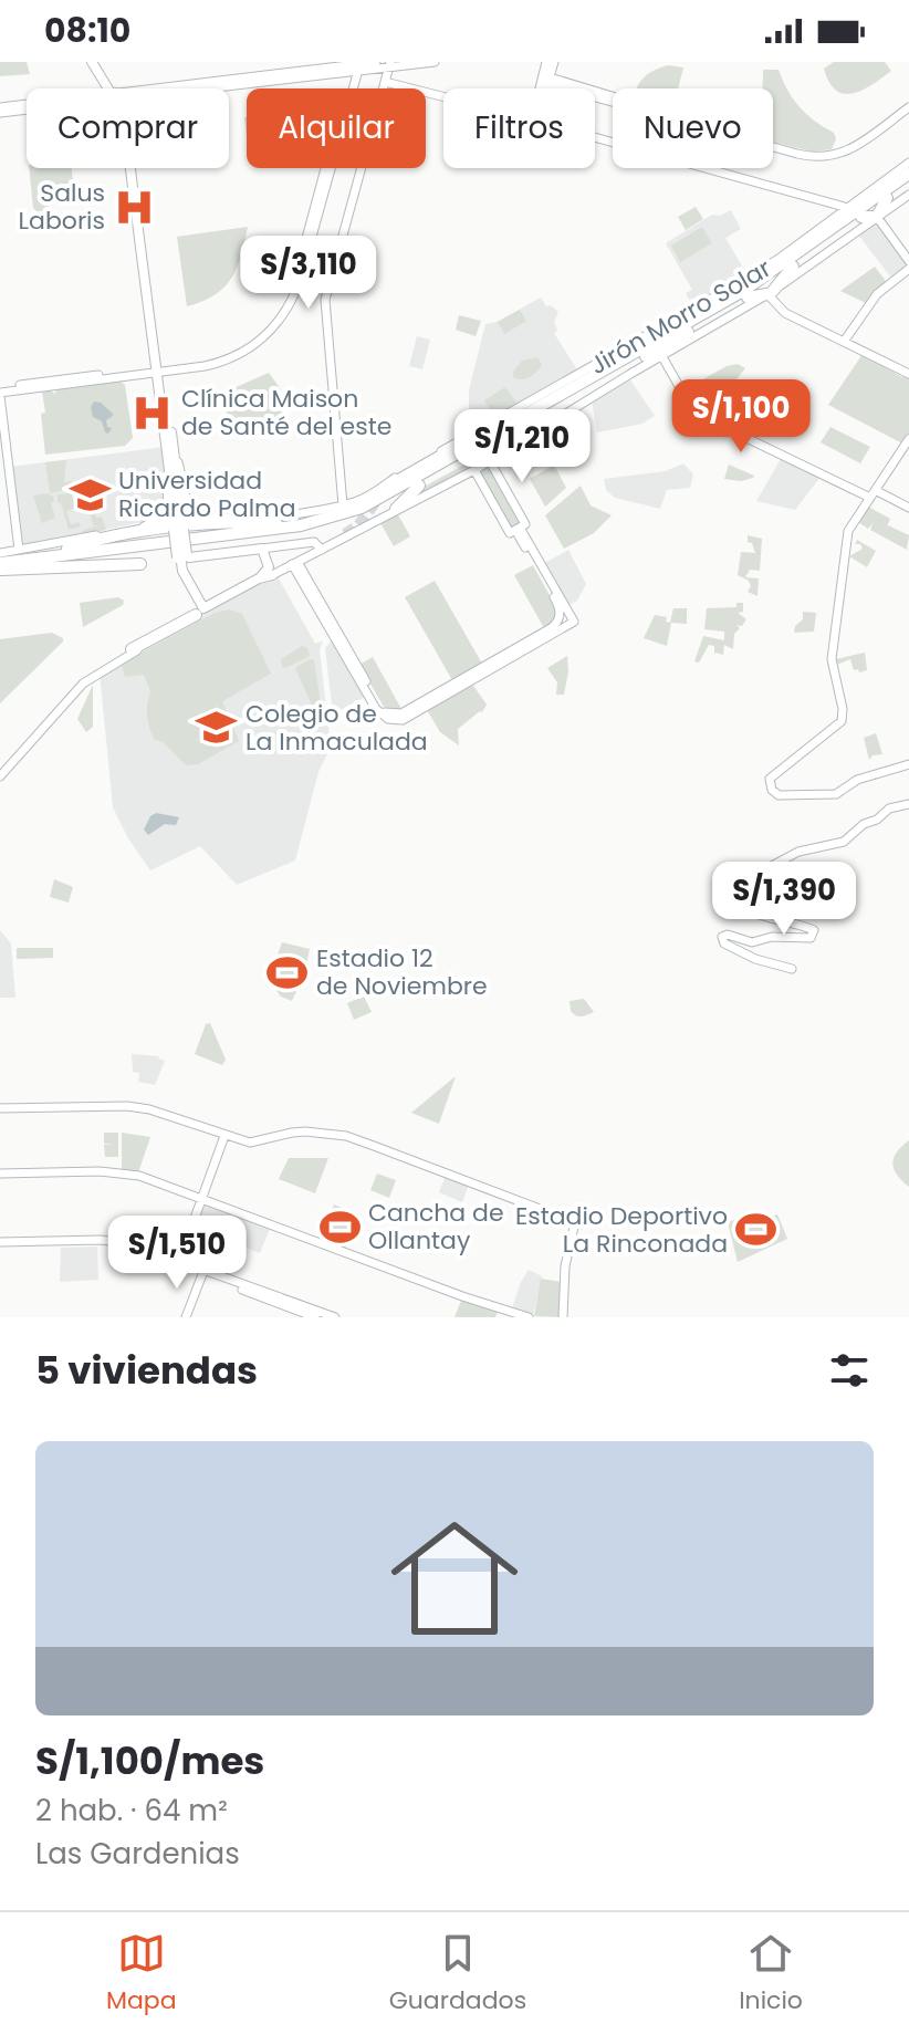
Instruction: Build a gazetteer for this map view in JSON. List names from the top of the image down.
{
  "streets": {
    "street": ["Jirón Morro Solar"]
  },
  "places": {
    "hospital": ["Salus Laboris", "Clínica Maison de Santé del este"],
    "school or university": ["Universidad Ricardo Palma", "Colegio de La Inmaculada"],
    "sports": ["Estadio 12 de Noviembre", "Cancha de Ollantay", "Estadio Deportivo La Rinconada"]
  },
  "page": {
    "status": "08:10",
    "chip": [
      "Comprar",
      "Alquilar",
      "Filtros",
      "Nuevo"
    ],
    "price": [
      "S/3,110",
      "S/1,100",
      "S/1,210",
      "S/1,390",
      "S/1,510"
    ],
    "heading": "5 viviendas",
    "list": [
      {
        "name": "S/1,100/mes",
        "note": "2 hab. · 64 m² · Las Gardenias"
      }
    ],
    "tabs": ["Mapa", "Guardados", "Inicio"]
  }
}
